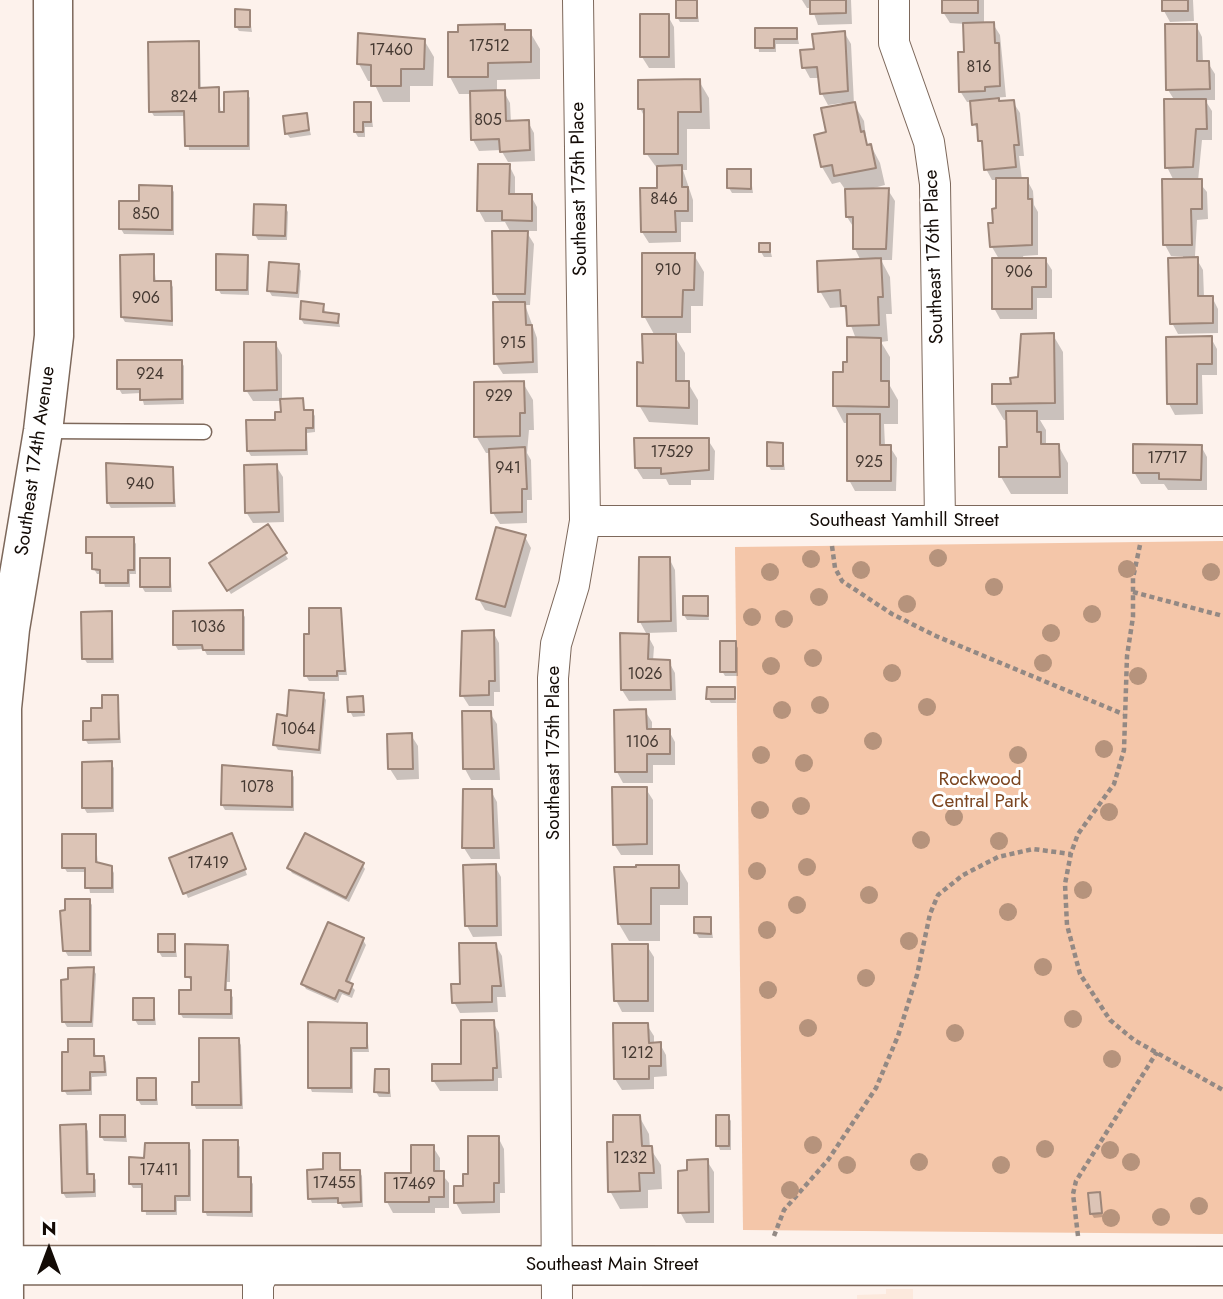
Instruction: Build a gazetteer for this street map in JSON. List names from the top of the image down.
{
  "streets": {
    "street": [
      "Southeast 175th Place",
      "Southeast 176th Place",
      "Southeast 174th Avenue",
      "Southeast Yamhill Street",
      "Southeast Main Street"
    ]
  },
  "crossings": [
    ["Southeast 175th Place", "Southeast Yamhill Street"],
    ["Southeast 175th Place", "Southeast Main Street"],
    ["Southeast 176th Place", "Southeast Yamhill Street"],
    ["Southeast 174th Avenue", "Southeast Main Street"]
  ],
  "parks": ["Rockwood Central Park"],
  "house_numbers": [
    "17512",
    "17460",
    "816",
    "824",
    "805",
    "846",
    "850",
    "910",
    "906",
    "906",
    "915",
    "924",
    "929",
    "17529",
    "17717",
    "925",
    "941",
    "940",
    "1036",
    "1026",
    "1064",
    "1106",
    "1078",
    "17419",
    "1212",
    "1232",
    "17411",
    "17455",
    "17469"
  ],
  "north": "top"
}
